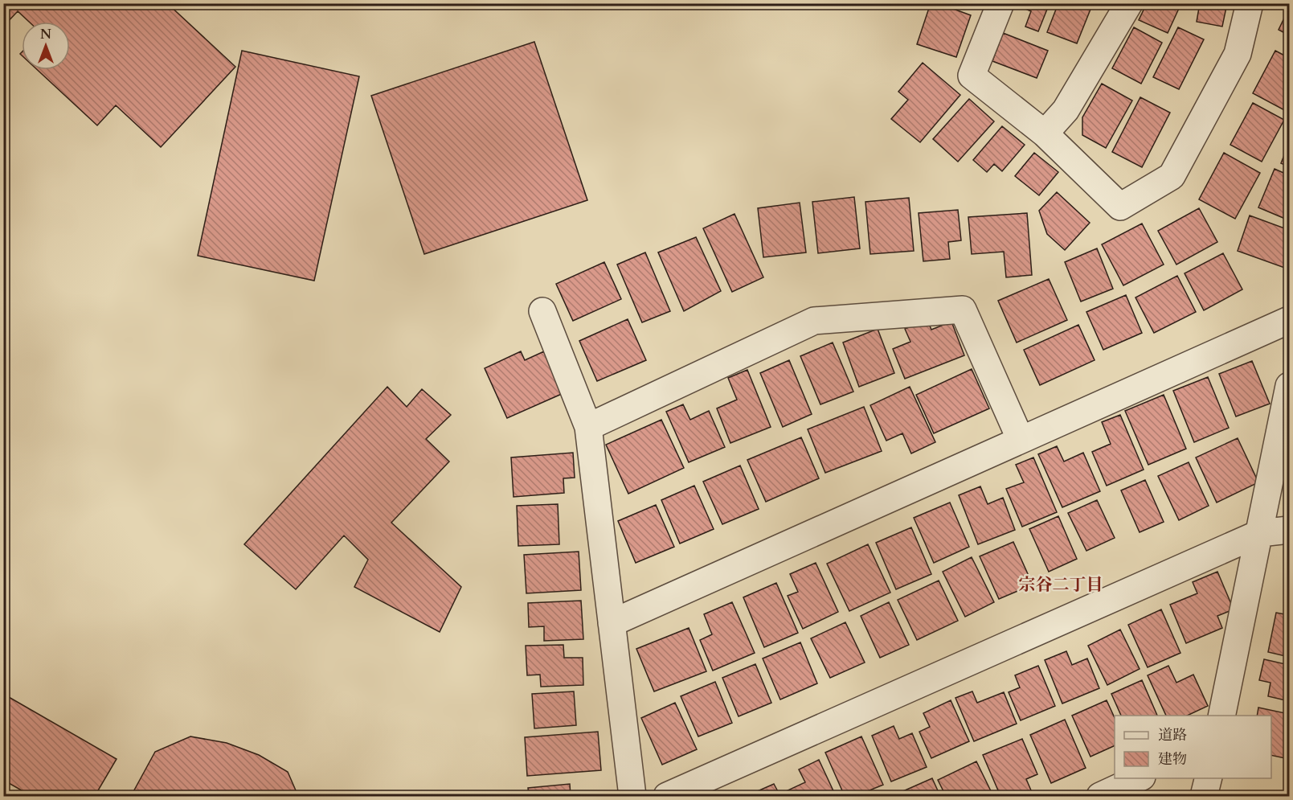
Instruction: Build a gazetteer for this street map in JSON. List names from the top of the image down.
{
  "districts": ["宗谷二丁目"],
  "legend": ["道路", "建物"],
  "north": "top"
}
